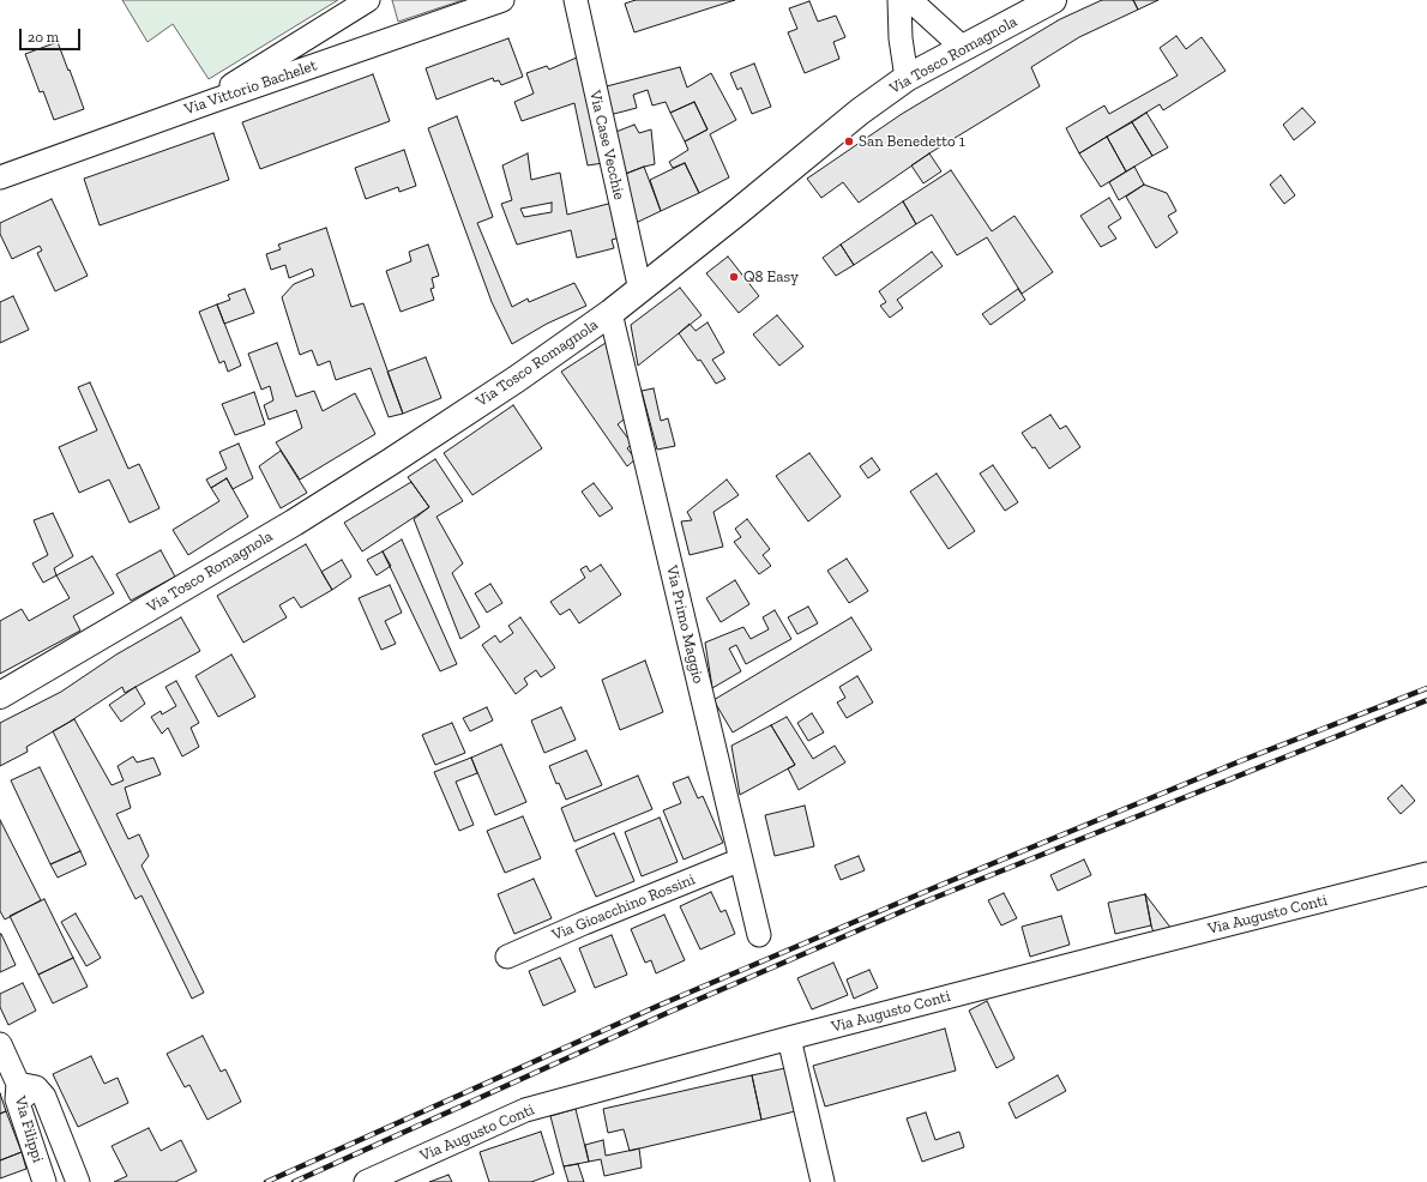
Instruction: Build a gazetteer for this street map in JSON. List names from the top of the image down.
{
  "streets": {
    "main road": ["Via Tosco Romagnola"],
    "street": [
      "Via Vittorio Bachelet",
      "Via Case Vecchie",
      "Via Primo Maggio",
      "Via Gioacchino Rossini",
      "Via Augusto Conti",
      "Via Filippi"
    ]
  },
  "crossings": [
    ["Via Tosco Romagnola", "Via Case Vecchie"],
    ["Via Tosco Romagnola", "Via Primo Maggio"],
    ["Via Primo Maggio", "Via Gioacchino Rossini"]
  ],
  "places": ["San Benedetto 1", "Q8 Easy"],
  "scale_bar": "20 m"
}
